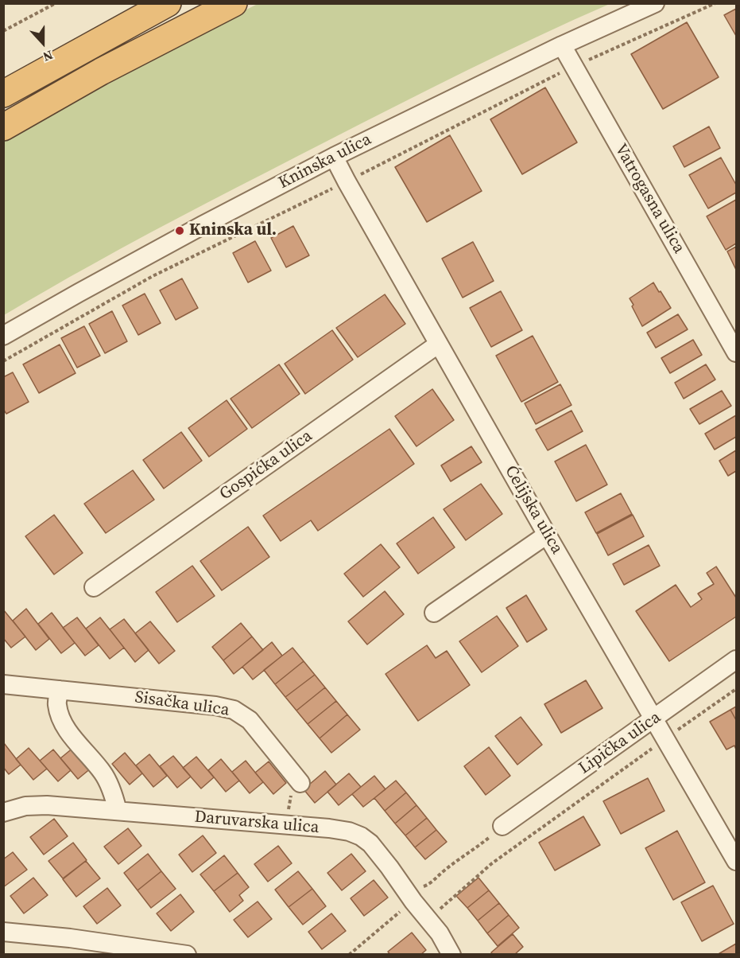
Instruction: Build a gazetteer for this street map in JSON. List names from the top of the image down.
{
  "streets": {
    "street": [
      "Kninska ulica",
      "Vatrogasna ulica",
      "Gospićka ulica",
      "Ćelijska ulica",
      "Sisačka ulica",
      "Lipička ulica",
      "Daruvarska ulica"
    ]
  },
  "crossings": [
    ["Kninska ulica", "Vatrogasna ulica"],
    ["Kninska ulica", "Ćelijska ulica"],
    ["Gospićka ulica", "Ćelijska ulica"],
    ["Ćelijska ulica", "Lipička ulica"]
  ],
  "places": ["Kninska ul."],
  "north": "bottom"
}
